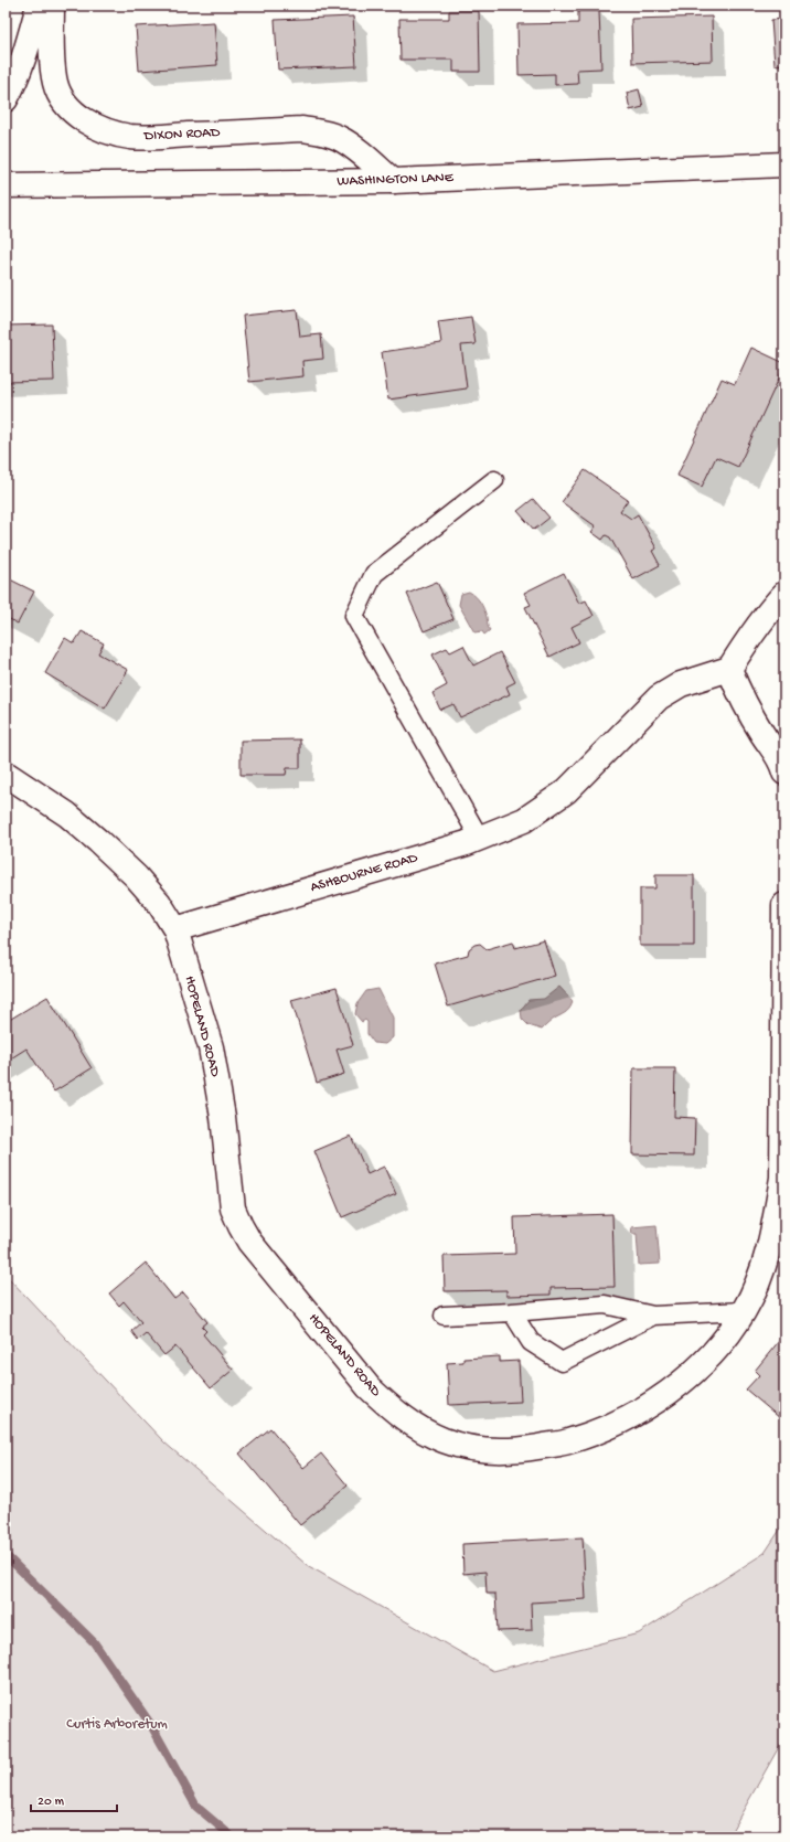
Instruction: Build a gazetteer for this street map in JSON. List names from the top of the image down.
{
  "streets": {
    "street": [
      "DIXON ROAD",
      "WASHINGTON LANE",
      "ASHBOURNE ROAD",
      "HOPELAND ROAD"
    ]
  },
  "crossings": [
    ["DIXON ROAD", "WASHINGTON LANE"],
    ["ASHBOURNE ROAD", "HOPELAND ROAD"]
  ],
  "parks": ["Curtis Arboretum"],
  "scale_bar": "20 m"
}
